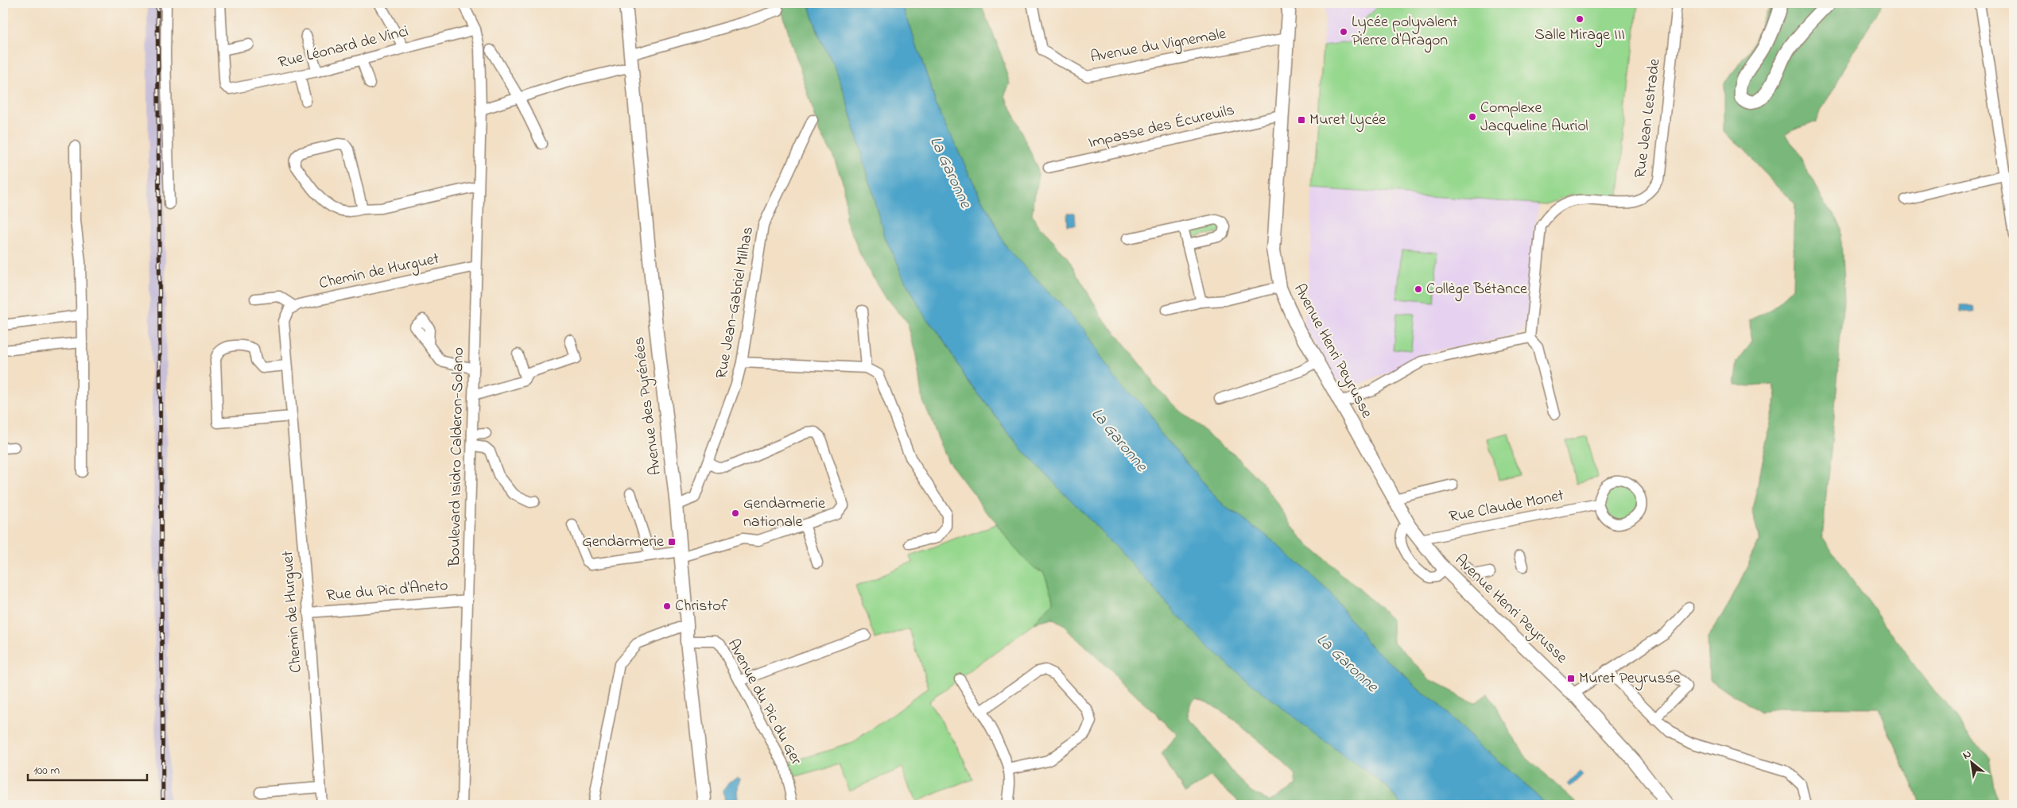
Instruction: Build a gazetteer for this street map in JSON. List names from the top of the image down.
{
  "streets": {
    "main road": ["Avenue Henri Peyrusse", "Avenue des Pyrénées"],
    "street": [
      "Avenue du Vignemale",
      "Rue Léonard de Vinci",
      "Rue Jean Lestrade",
      "Impasse des Écureuils",
      "Chemin de Hurguet",
      "Rue Jean-Gabriel Milhas",
      "Boulevard Isidro Calderon-Solano",
      "Rue Claude Monet",
      "Rue du Pic d'Aneto",
      "Avenue du Pic du Ger"
    ]
  },
  "crossings": [
    ["Avenue du Vignemale", "Avenue Henri Peyrusse"],
    ["Rue Léonard de Vinci", "Boulevard Isidro Calderon-Solano"],
    ["Impasse des Écureuils", "Avenue Henri Peyrusse"],
    ["Chemin de Hurguet", "Boulevard Isidro Calderon-Solano"],
    ["Chemin de Hurguet", "Rue du Pic d'Aneto"],
    ["Rue Jean-Gabriel Milhas", "Avenue des Pyrénées"],
    ["Avenue Henri Peyrusse", "Rue Claude Monet"],
    ["Avenue des Pyrénées", "Avenue du Pic du Ger"],
    ["Boulevard Isidro Calderon-Solano", "Rue du Pic d'Aneto"]
  ],
  "water": ["La Garonne"],
  "places": {
    "other": [
      "Salle Mirage III",
      "Lycée polyvalent Pierre d'Aragon",
      "Complexe Jacqueline Auriol",
      "Collège Bétance",
      "Gendarmerie nationale",
      "Christof"
    ],
    "transit": ["Muret Lycée", "Gendarmerie", "Muret Peyrusse"]
  },
  "scale_bar": "100 m",
  "north": "top left"
}
